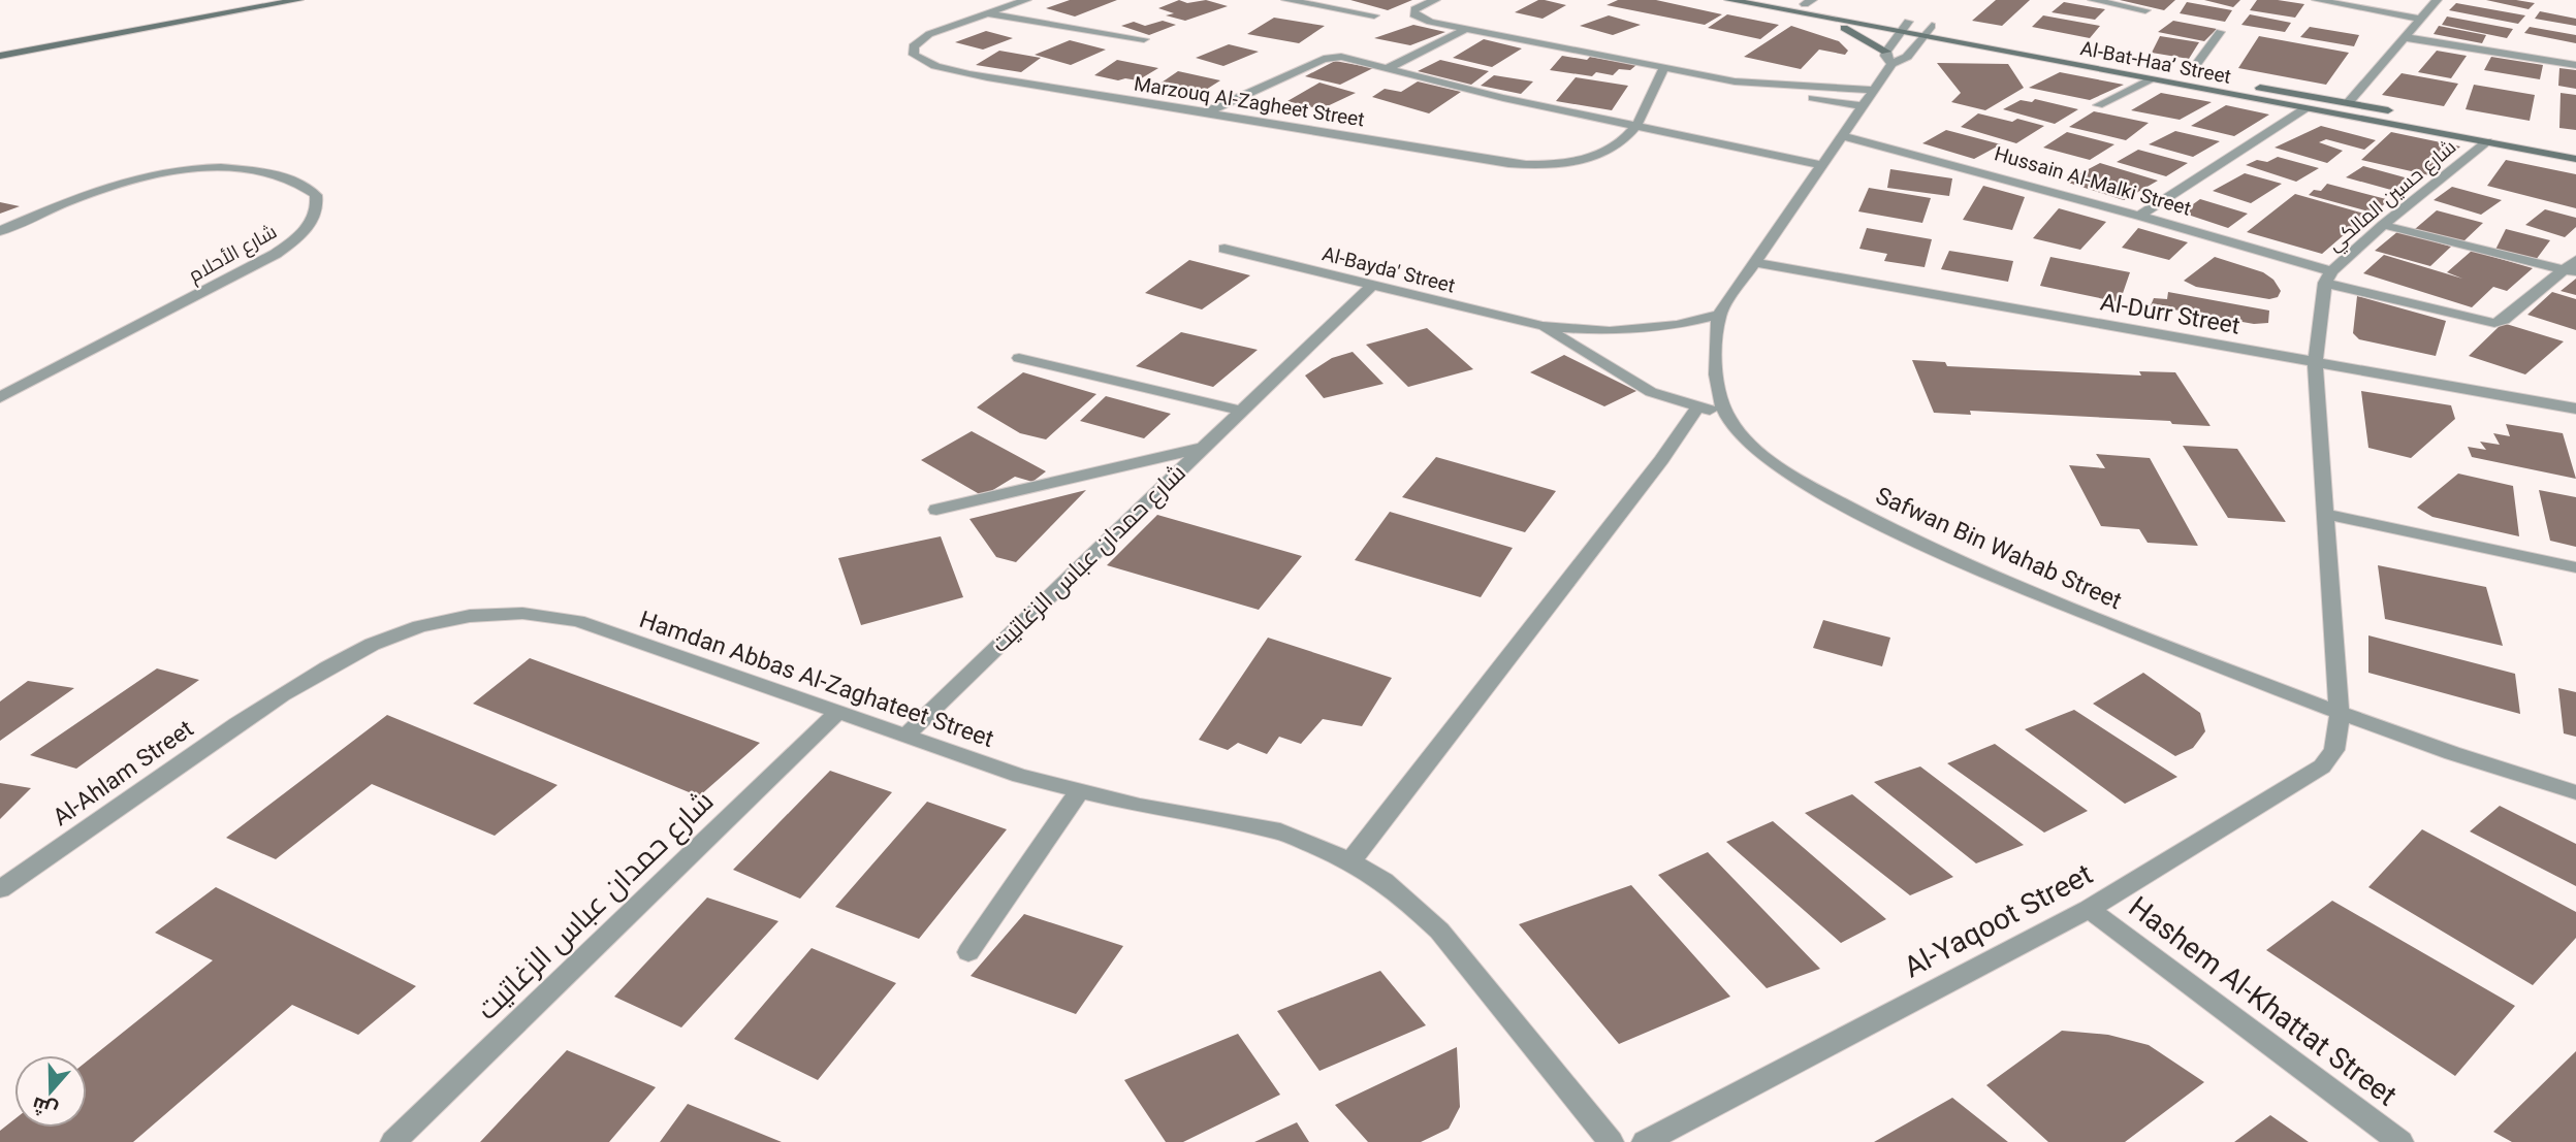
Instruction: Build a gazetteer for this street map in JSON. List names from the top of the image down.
{
  "streets": {
    "street": [
      "Al-Bat-Haa’ Street",
      "Marzouq Al-Zagheet Street",
      "Hussain Al-Malki Street",
      "شارع حسين المالكي",
      "شارع الأحلام",
      "Al-Bayda' Street",
      "Al-Durr Street",
      "Safwan Bin Wahab Street",
      "شارع حمدان عباس الزغاتيت",
      "Hamdan Abbas Al-Zaghateet Street",
      "Al-Ahlam Street",
      "Al-Yaqoot Street",
      "Hashem Al-Khattat Street"
    ]
  },
  "crossings": [
    ["Al-Bat-Haa’ Street", "شارع حسين المالكي"],
    ["Hussain Al-Malki Street", "شارع حسين المالكي"],
    ["شارع حسين المالكي", "Al-Durr Street"],
    ["Al-Bayda' Street", "Safwan Bin Wahab Street"],
    ["Al-Bayda' Street", "شارع حمدان عباس الزغاتيت"],
    ["Safwan Bin Wahab Street", "Al-Yaqoot Street"],
    ["شارع حمدان عباس الزغاتيت", "Hamdan Abbas Al-Zaghateet Street"],
    ["Hamdan Abbas Al-Zaghateet Street", "Al-Ahlam Street"],
    ["Al-Yaqoot Street", "Hashem Al-Khattat Street"]
  ],
  "north": "bottom"
}
